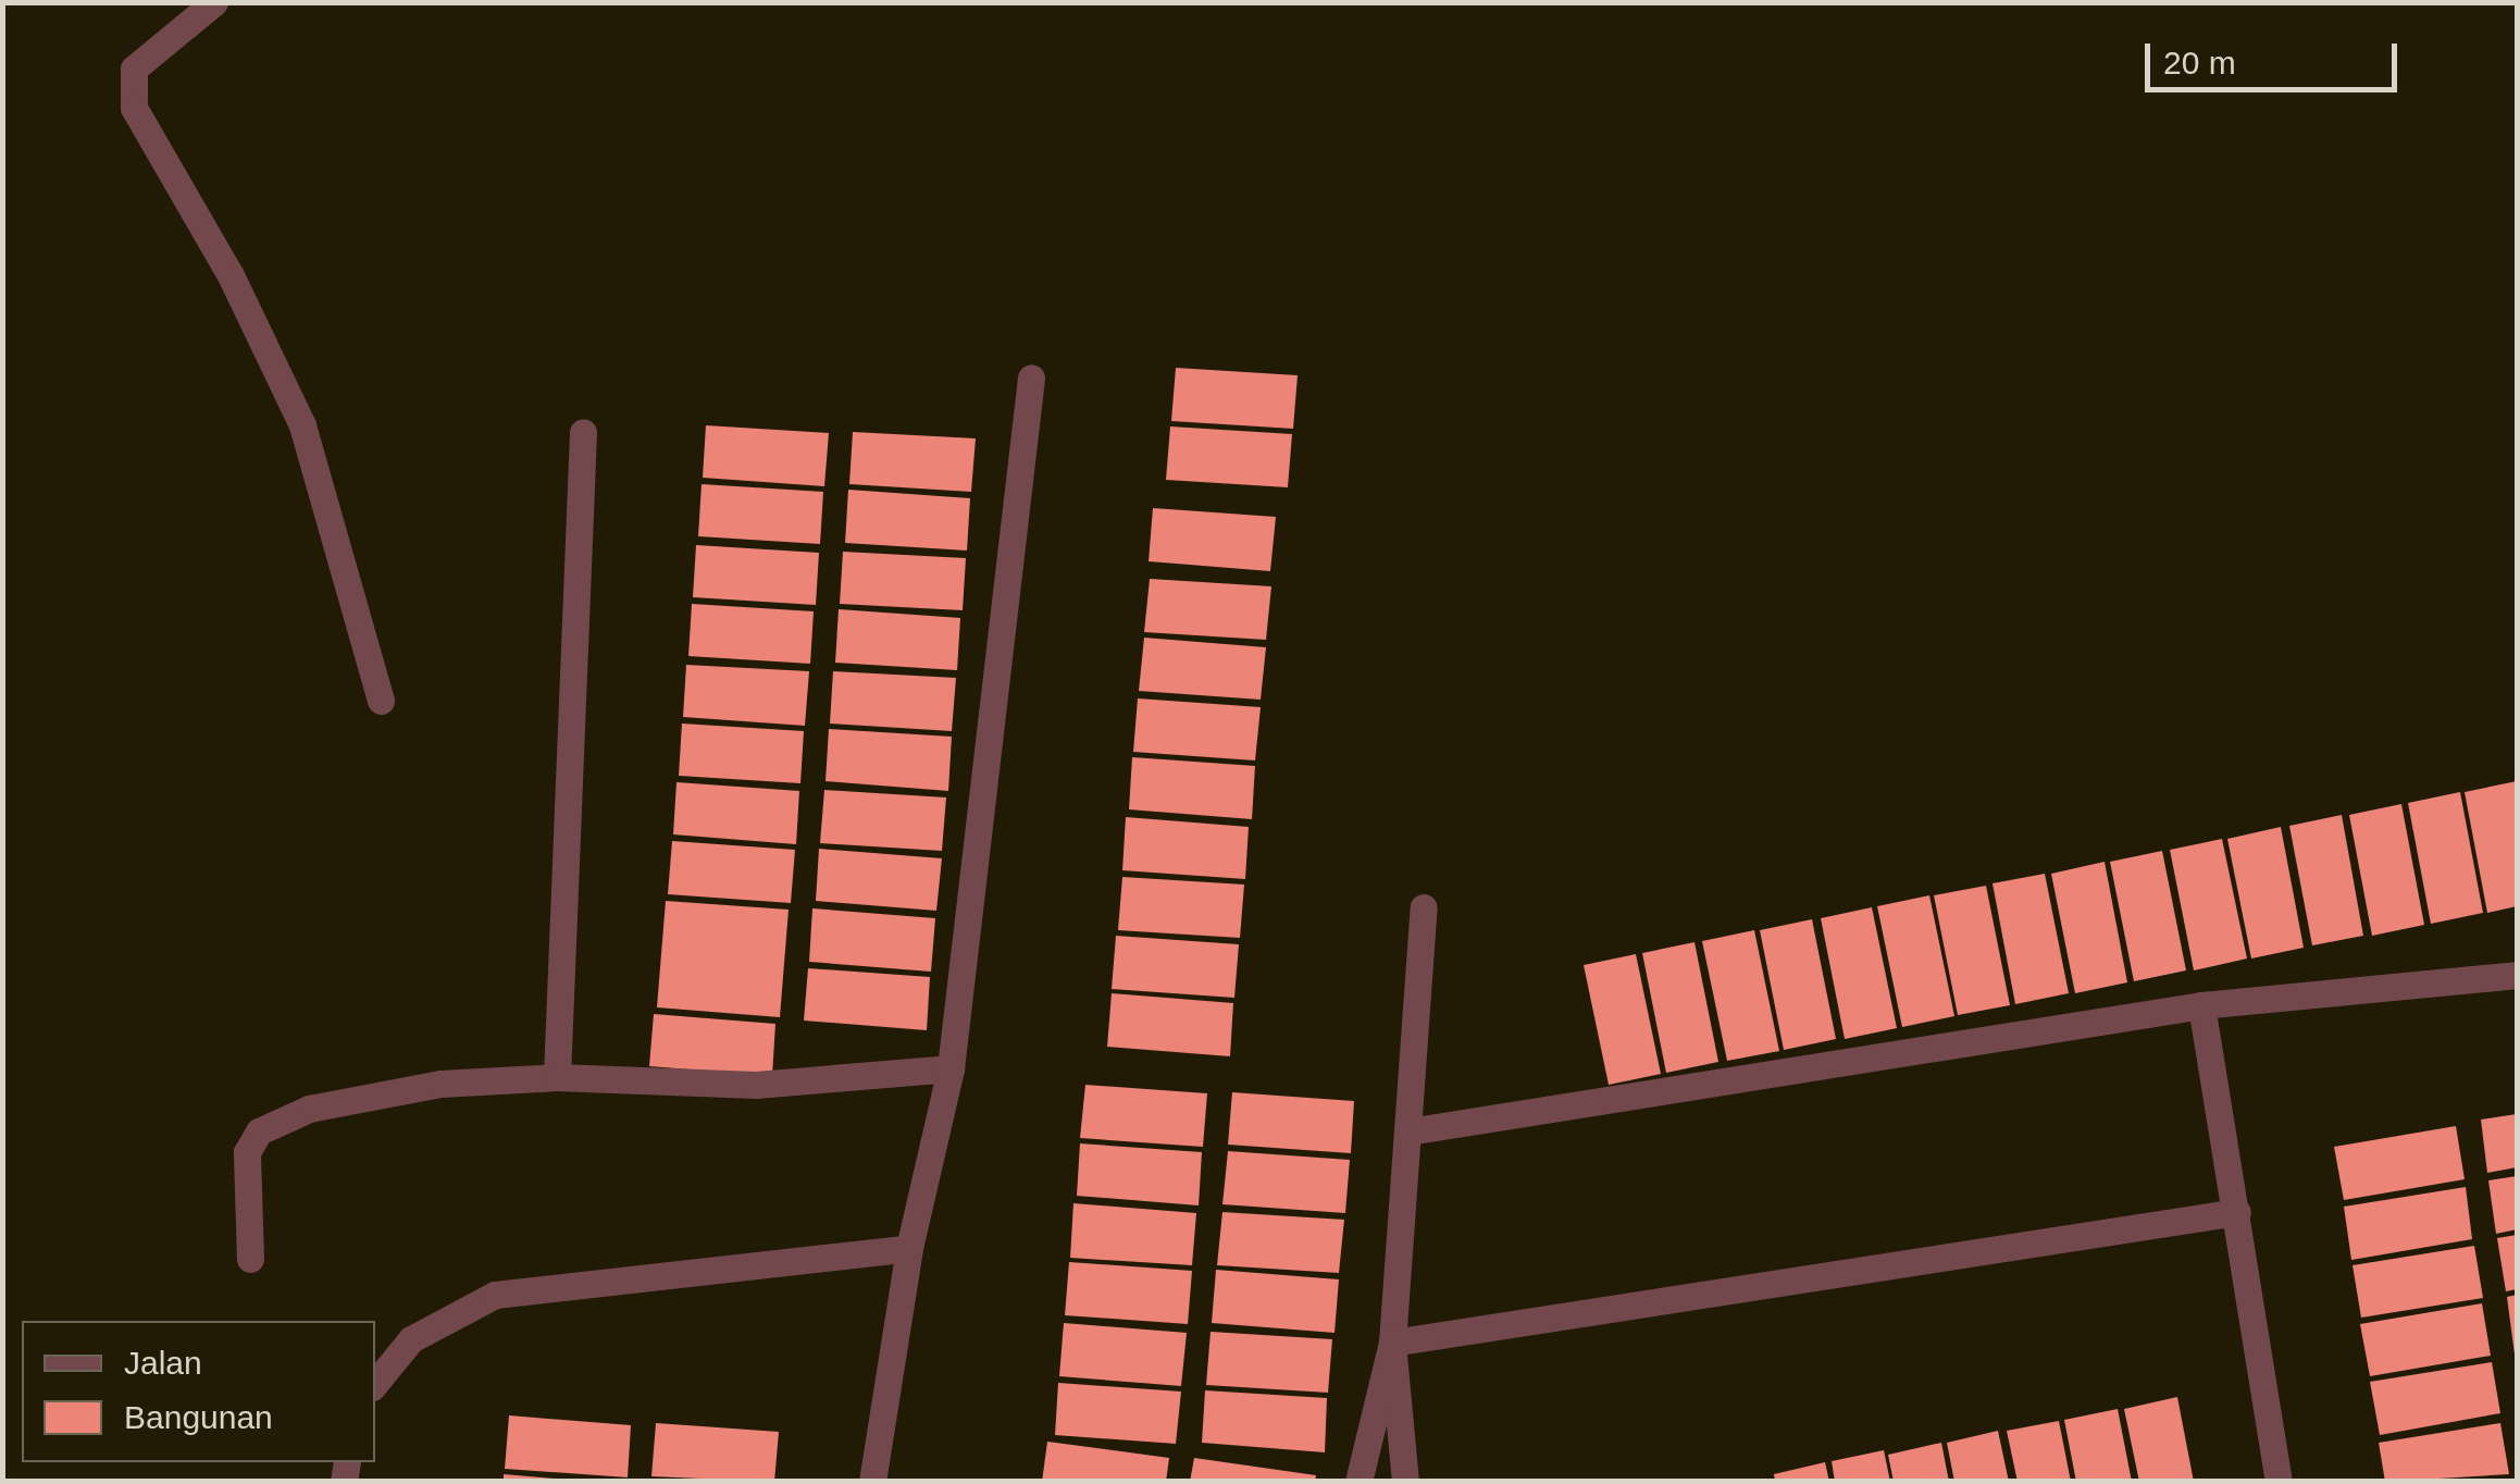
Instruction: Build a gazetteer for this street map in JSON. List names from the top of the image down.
{
  "legend": ["Jalan", "Bangunan"],
  "scale_bar": "20 m"
}
